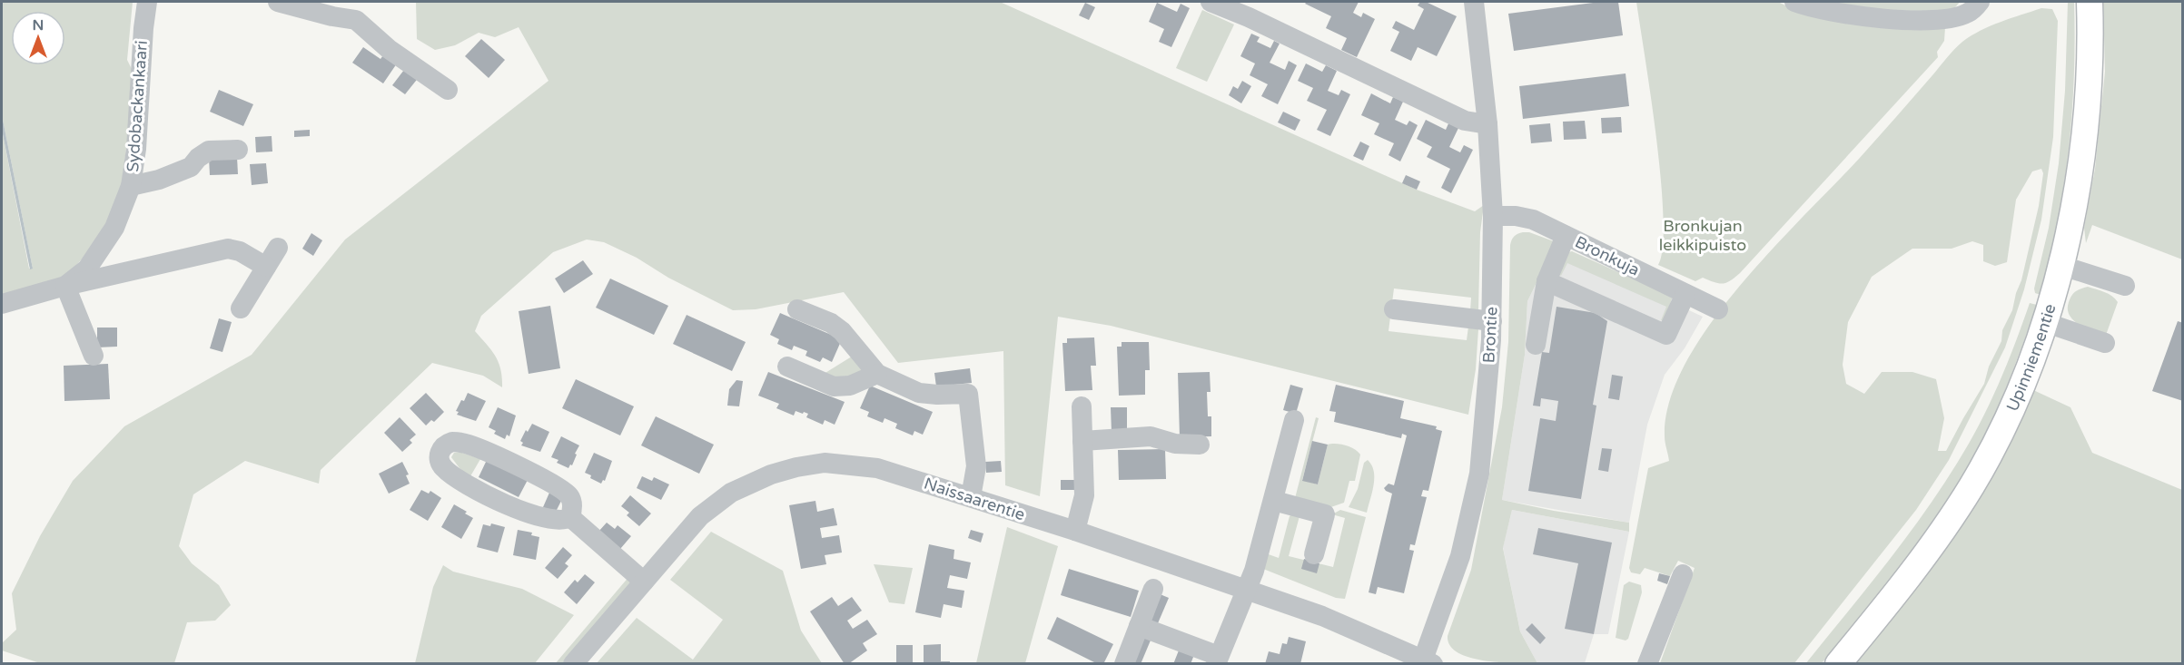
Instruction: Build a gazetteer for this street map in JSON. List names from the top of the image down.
{
  "streets": {
    "main road": ["Upinniementie"],
    "street": [
      "Sydobackankaari",
      "Bronkuja",
      "Brontie",
      "Naissaarentie"
    ]
  },
  "crossings": [
    ["Bronkuja", "Brontie"],
    ["Brontie", "Naissaarentie"]
  ],
  "parks": ["Bronkujan leikkipuisto"],
  "north": "top"
}
